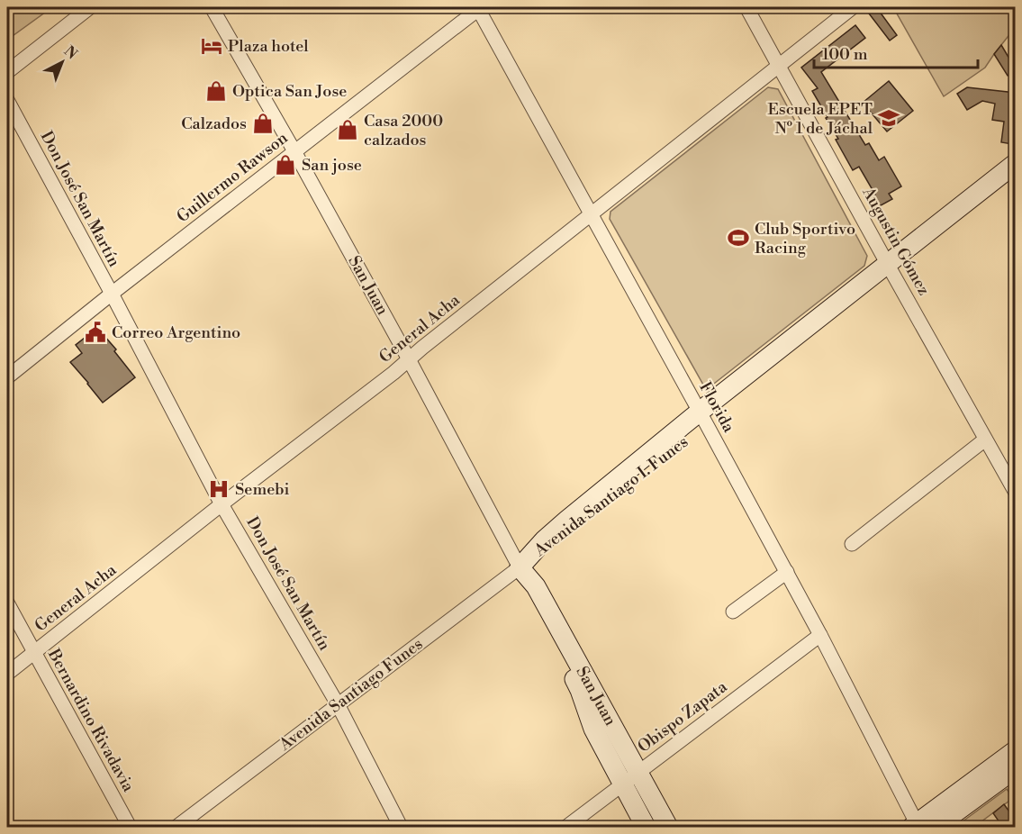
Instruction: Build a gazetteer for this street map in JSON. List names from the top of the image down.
{
  "streets": {
    "main road": ["San Juan", "Avenida Santiago I. Funes"],
    "street": [
      "Guillermo Rawson",
      "Don José San Martín",
      "Augustin Gómez",
      "General Acha",
      "Florida",
      "Avenida Santiago Funes",
      "Obispo Zapata",
      "Bernardino Rivadavia"
    ]
  },
  "crossings": [
    ["Guillermo Rawson", "Don José San Martín"],
    ["Guillermo Rawson", "San Juan"],
    ["Guillermo Rawson", "Florida"],
    ["Don José San Martín", "General Acha"],
    ["Don José San Martín", "Avenida Santiago Funes"],
    ["Augustin Gómez", "General Acha"],
    ["Augustin Gómez", "Avenida Santiago I. Funes"],
    ["San Juan", "General Acha"],
    ["San Juan", "Avenida Santiago I. Funes"],
    ["San Juan", "Avenida Santiago Funes"],
    ["San Juan", "Obispo Zapata"],
    ["General Acha", "Florida"],
    ["General Acha", "Bernardino Rivadavia"],
    ["Florida", "Avenida Santiago I. Funes"],
    ["Florida", "Obispo Zapata"],
    ["Avenida Santiago I. Funes", "Avenida Santiago Funes"]
  ],
  "places": {
    "hotel": ["Plaza hotel"],
    "shop": [
      "Optica San Jose",
      "Calzados",
      "Casa 2000 calzados",
      "San jose"
    ],
    "school or university": ["Escuela EPET Nº 1 de Jáchal"],
    "sports": ["Club Sportivo Racing"],
    "public building": ["Correo Argentino"],
    "hospital": ["Semebi"]
  },
  "scale_bar": "100 m",
  "north": "top right"
}
